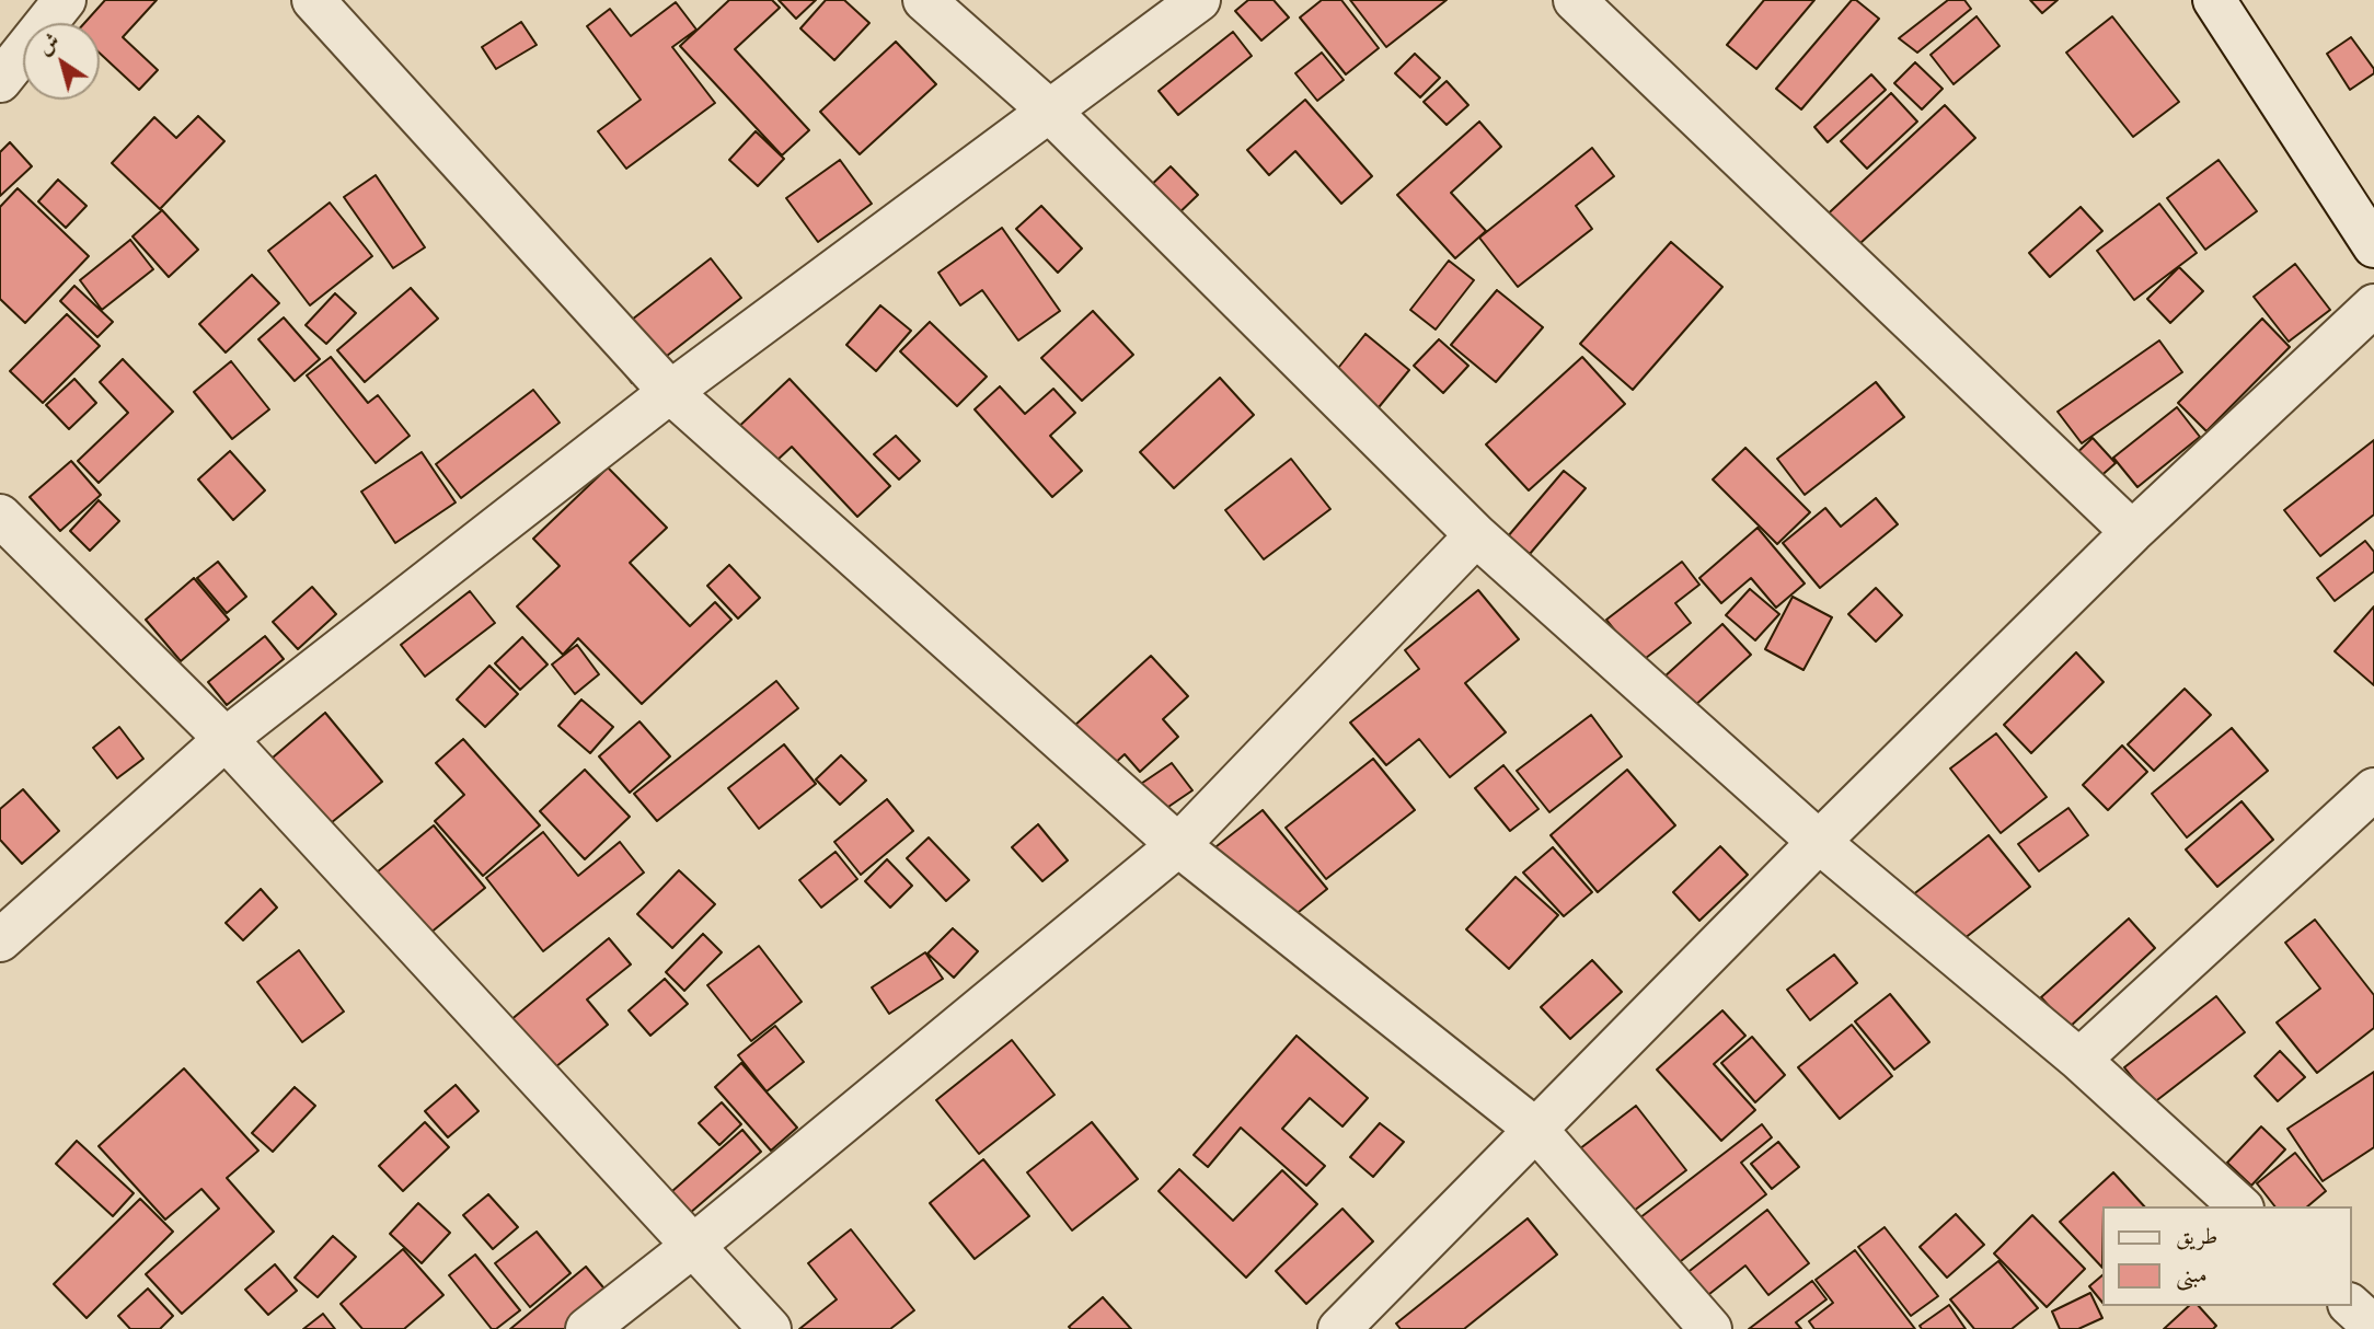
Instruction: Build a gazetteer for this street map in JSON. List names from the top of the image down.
{
  "legend": ["طريق", "مبنى"],
  "north": "top left"
}
